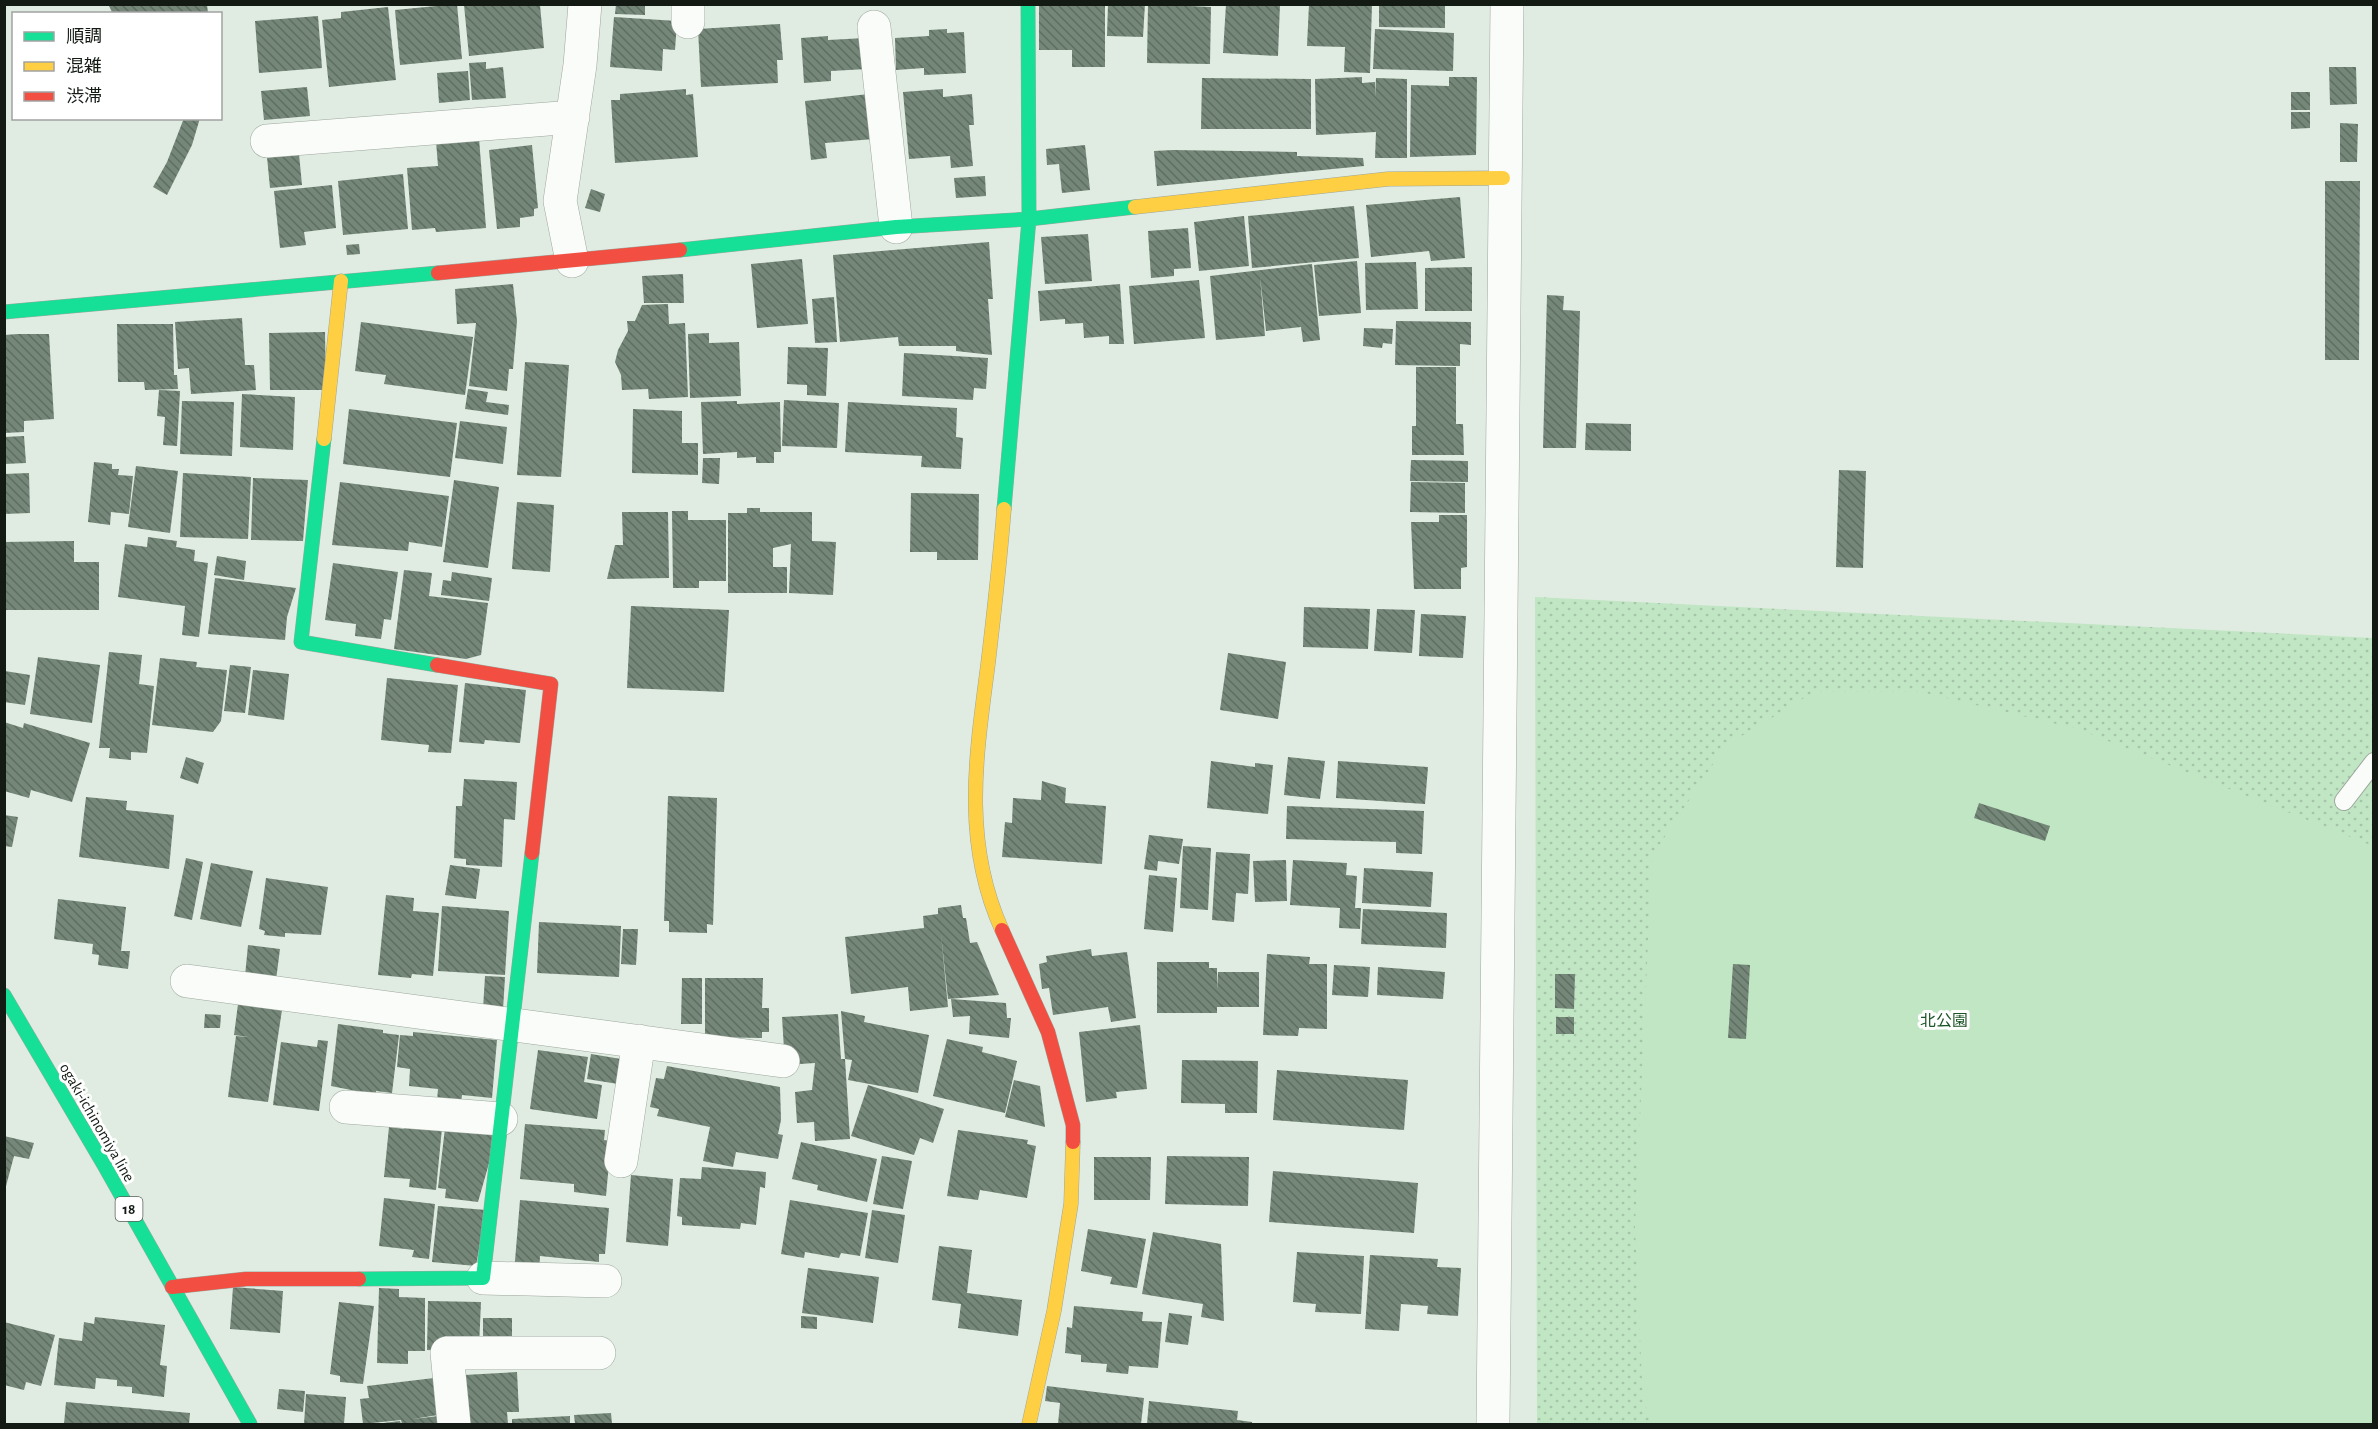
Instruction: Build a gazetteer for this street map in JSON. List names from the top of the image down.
{
  "streets": {
    "street": ["ogaki-ichinomiya line", "18"]
  },
  "parks": ["北公園"],
  "legend": ["順調", "混雑", "渋滞"]
}
